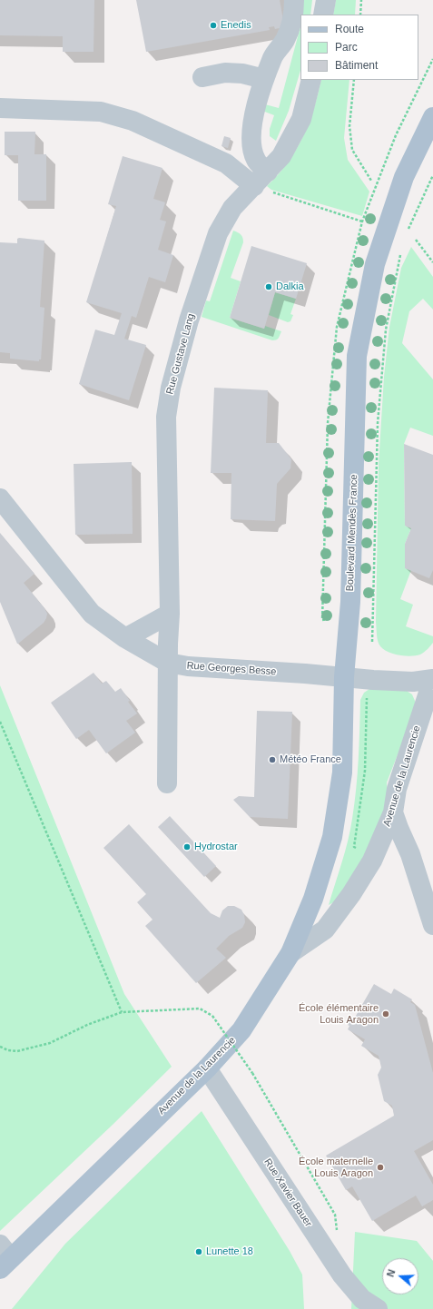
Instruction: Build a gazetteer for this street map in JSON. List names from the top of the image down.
{
  "streets": {
    "main road": ["Boulevard Mendès France", "Avenue de la Laurencie"],
    "street": ["Rue Gustave Lang", "Rue Georges Besse", "Rue Xavier Bauer"]
  },
  "crossings": [
    ["Rue Gustave Lang", "Rue Georges Besse"],
    ["Boulevard Mendès France", "Rue Georges Besse"],
    ["Boulevard Mendès France", "Avenue de la Laurencie"],
    ["Rue Georges Besse", "Avenue de la Laurencie"],
    ["Avenue de la Laurencie", "Rue Xavier Bauer"]
  ],
  "places": [
    "Enedis",
    "Dalkia",
    "Météo France",
    "Hydrostar",
    "École élémentaire Louis Aragon",
    "École maternelle Louis Aragon",
    "Lunette 18"
  ],
  "legend": ["Route", "Parc", "Bâtiment"],
  "north": "left"
}
